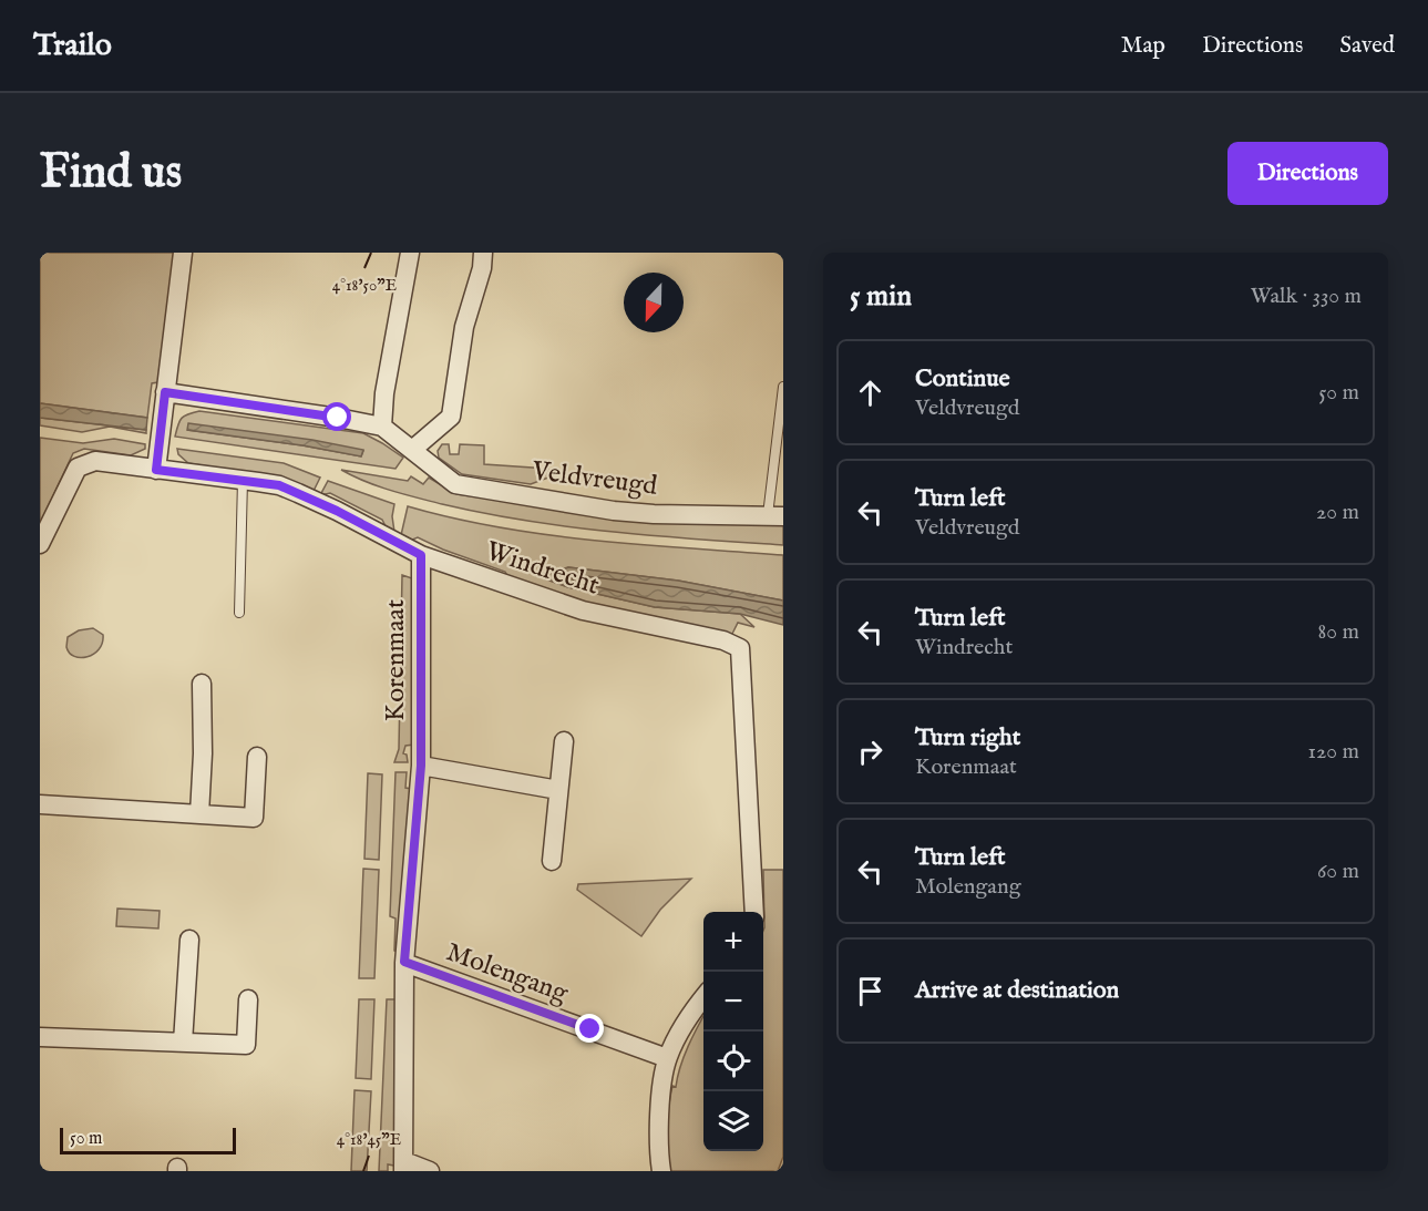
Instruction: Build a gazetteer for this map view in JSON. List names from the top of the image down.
{
  "streets": {
    "street": [
      "Veldvreugd",
      "Windrecht",
      "Korenmaat",
      "Molengang"
    ]
  },
  "crossings": [
    ["Windrecht", "Korenmaat"],
    ["Korenmaat", "Molengang"]
  ],
  "scale_bar": "50 m",
  "north": "bottom",
  "page": {
    "header": "Trailo",
    "nav": ["Map", "Directions", "Saved"],
    "buttons": "Directions",
    "title": "Find us",
    "heading": ["5 min", "Walk · 330 m"],
    "list": [
      ["Continue", "Veldvreugd", "50 m"],
      ["Turn left", "Veldvreugd", "20 m"],
      ["Turn left", "Windrecht", "80 m"],
      ["Turn right", "Korenmaat", "120 m"],
      ["Turn left", "Molengang", "60 m"],
      "Arrive at destination"
    ],
    "map_buttons": ["+", "−"],
    "scale": "50 m"
  },
  "coordinates": ["4°18'50\"E", "4°18'45\"E"]
}
